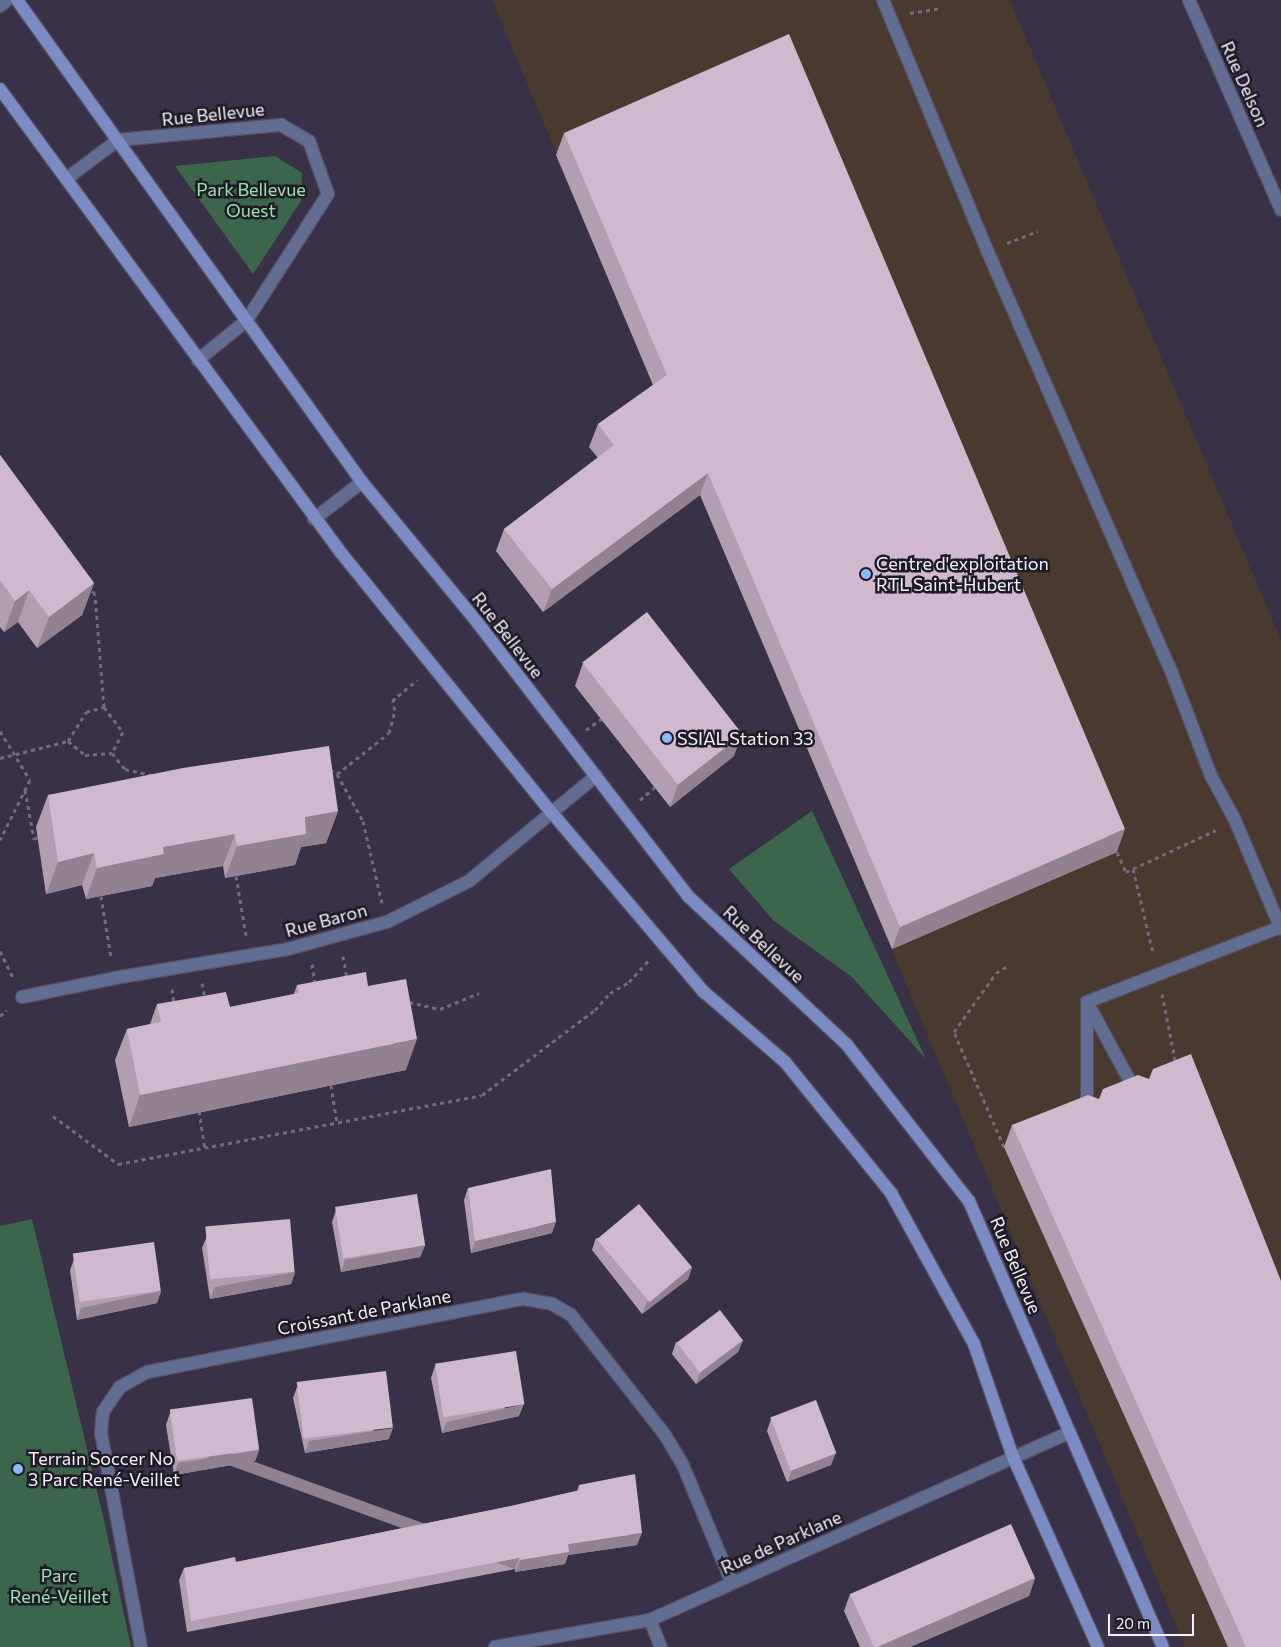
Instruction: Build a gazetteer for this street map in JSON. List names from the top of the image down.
{
  "streets": {
    "street": [
      "Rue Delson",
      "Rue Bellevue",
      "Rue Baron",
      "Croissant de Parklane",
      "Rue de Parklane"
    ]
  },
  "crossings": [
    ["Rue Bellevue", "Rue Baron"],
    ["Rue Bellevue", "Rue de Parklane"],
    ["Croissant de Parklane", "Rue de Parklane"]
  ],
  "parks": ["Park Bellevue Ouest", "Parc René-Veillet"],
  "places": ["Centre d'exploitation RTL Saint-Hubert", "SSIAL Station 33", "Terrain Soccer No 3 Parc René-Veillet"],
  "scale_bar": "20 m"
}
